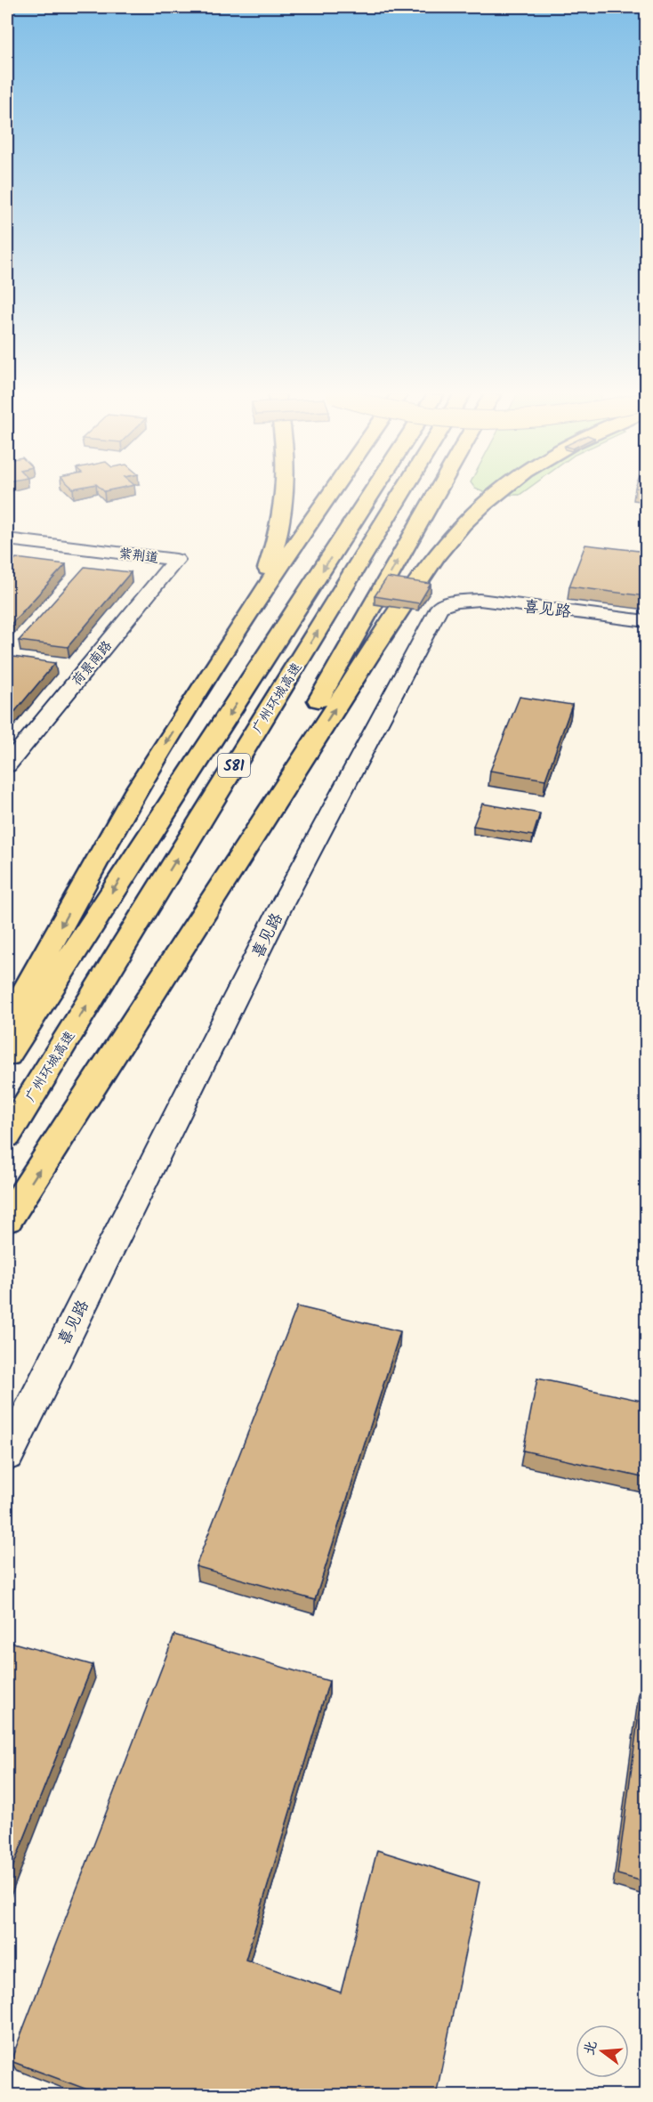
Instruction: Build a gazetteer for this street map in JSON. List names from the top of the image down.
{
  "streets": {
    "highway": ["广州环城高速", "S81"],
    "street": ["紫荆道", "喜见路", "荷景南路"]
  },
  "crossings": [
    ["紫荆道", "荷景南路"]
  ],
  "north": "left"
}
